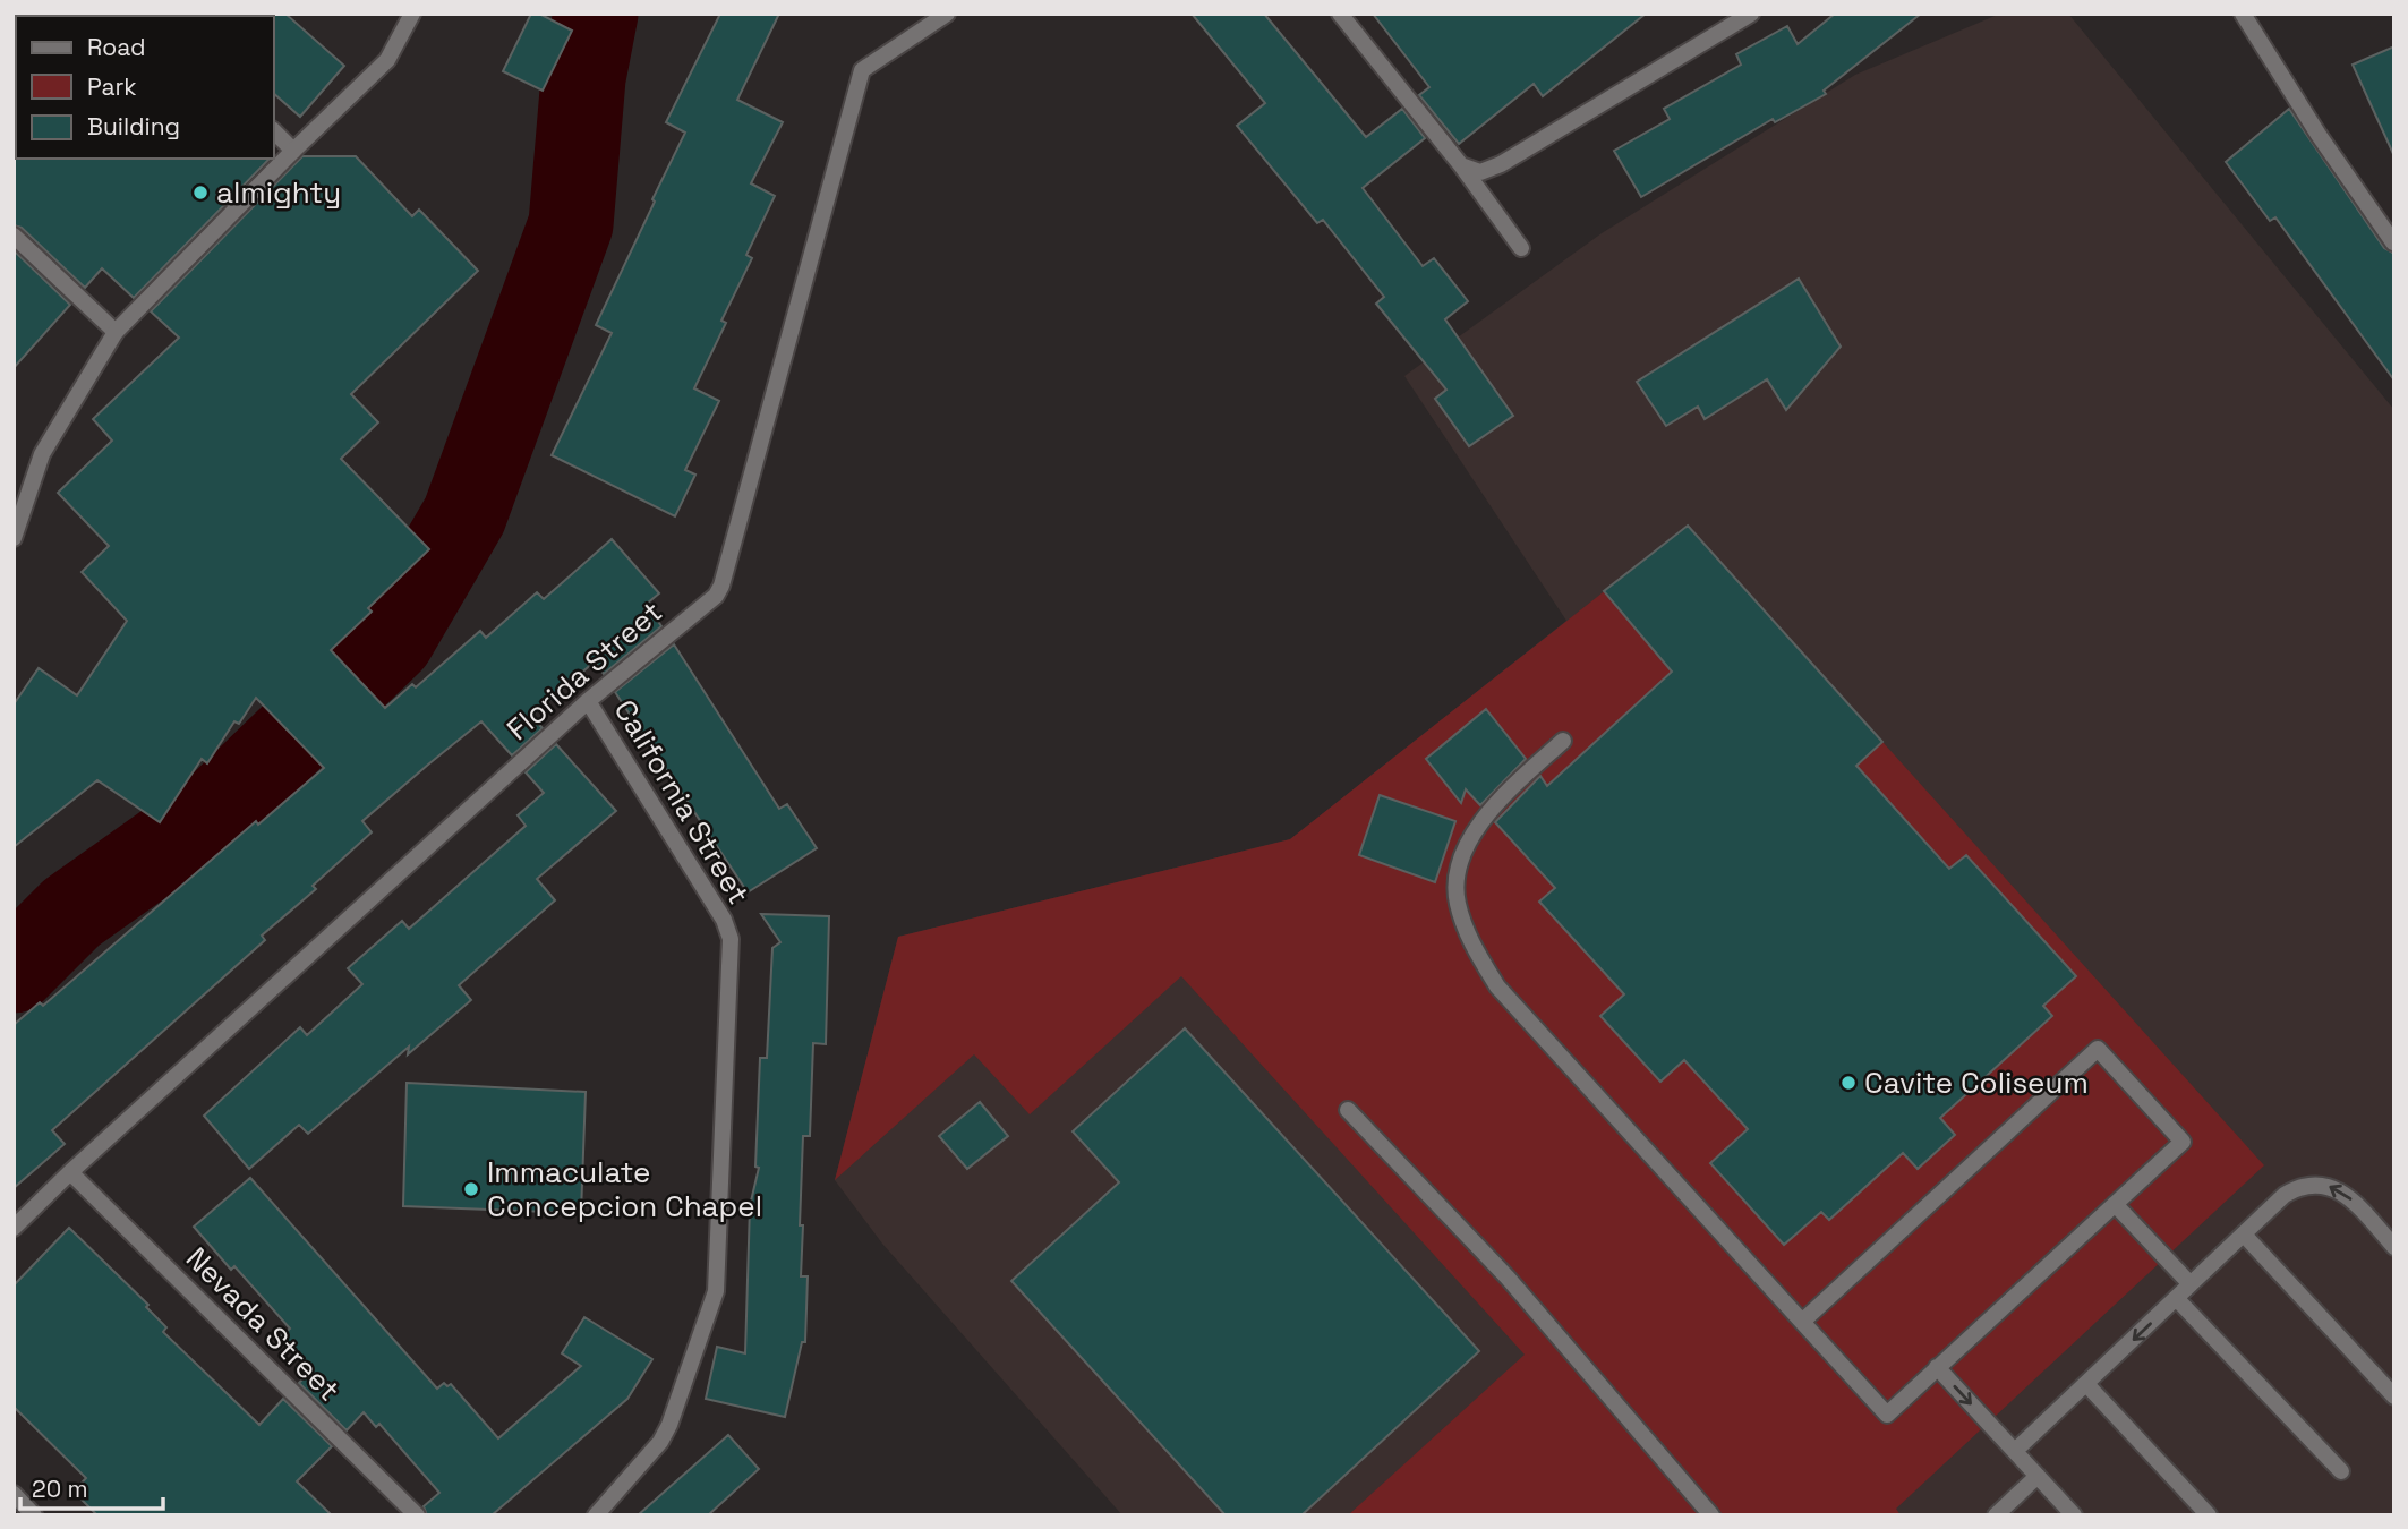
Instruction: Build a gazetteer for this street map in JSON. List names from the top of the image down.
{
  "streets": {
    "street": ["Florida Street", "California Street", "Nevada Street"]
  },
  "crossings": [
    ["Florida Street", "California Street"],
    ["Florida Street", "Nevada Street"]
  ],
  "places": ["almighty", "Cavite Coliseum", "Immaculate Concepcion Chapel"],
  "legend": ["Road", "Park", "Building"],
  "scale_bar": "20 m"
}
